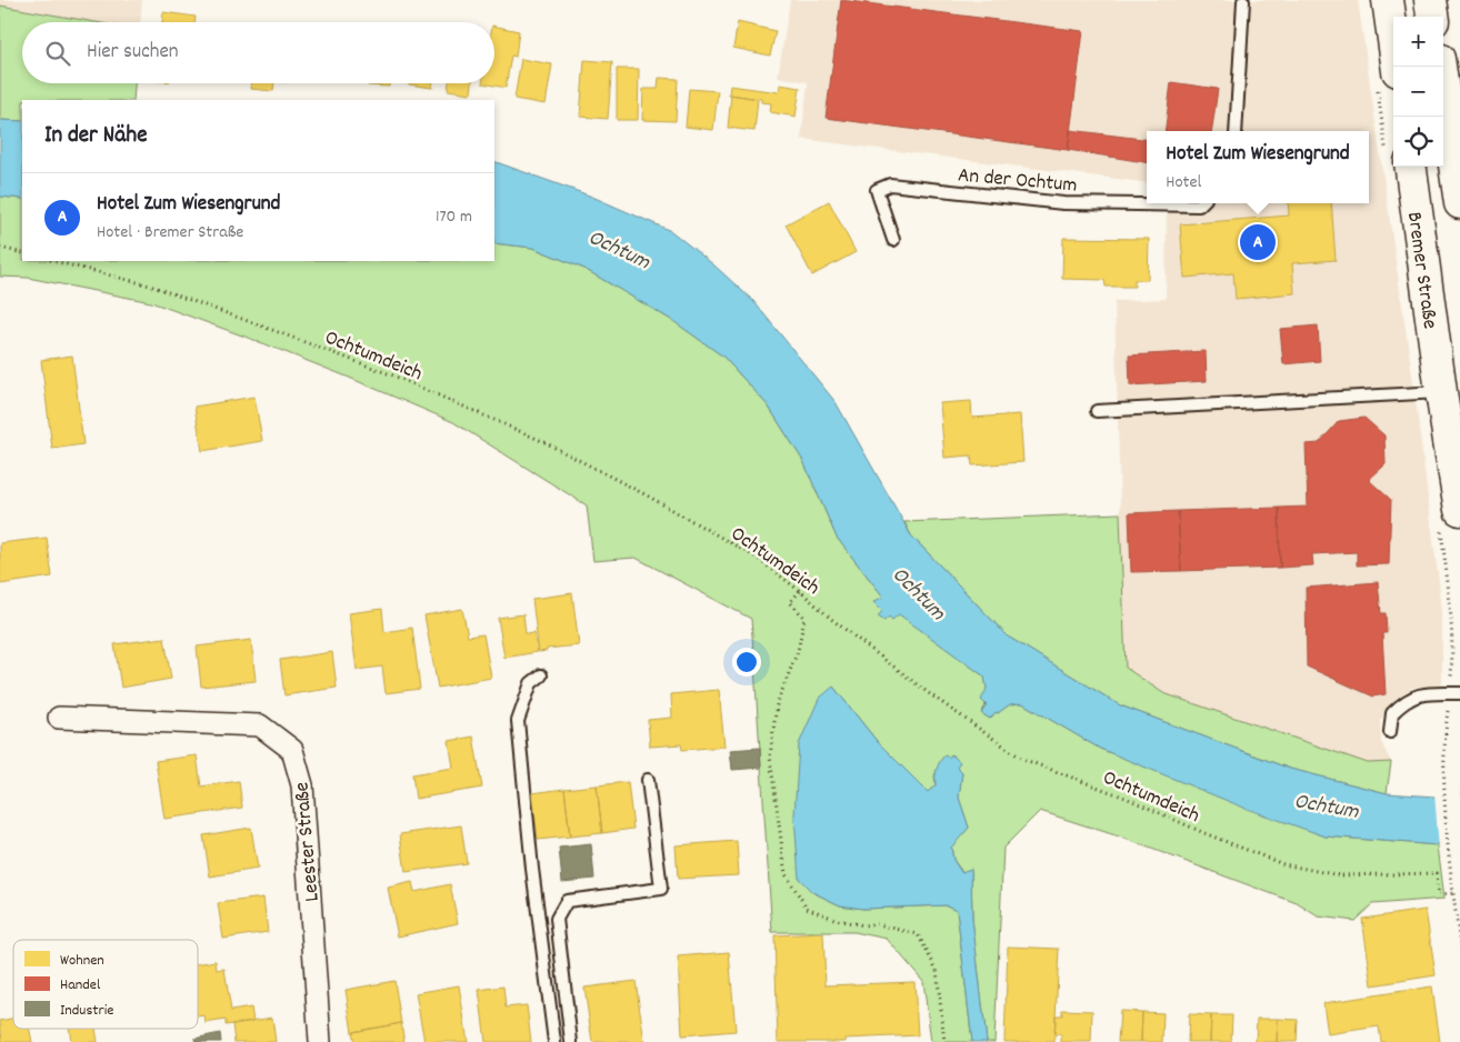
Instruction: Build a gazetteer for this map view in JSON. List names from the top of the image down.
{
  "streets": {
    "main road": ["Bremer Straße"],
    "street": ["Leester Straße"],
    "lane": ["An der Ochtum"],
    "path": ["Ochtumdeich"]
  },
  "water": ["Ochtum"],
  "legend": ["Wohnen", "Handel", "Industrie"],
  "page": {
    "map_buttons": ["+", "−"],
    "search": "Hier suchen",
    "heading": "In der Nähe",
    "popup": ["Hotel Zum Wiesengrund", "Hotel"],
    "list": [
      {
        "mark": "A",
        "name": "Hotel Zum Wiesengrund",
        "note": "Hotel · Bremer Straße",
        "value": "170 m"
      }
    ],
    "pins": "A"
  }
}
